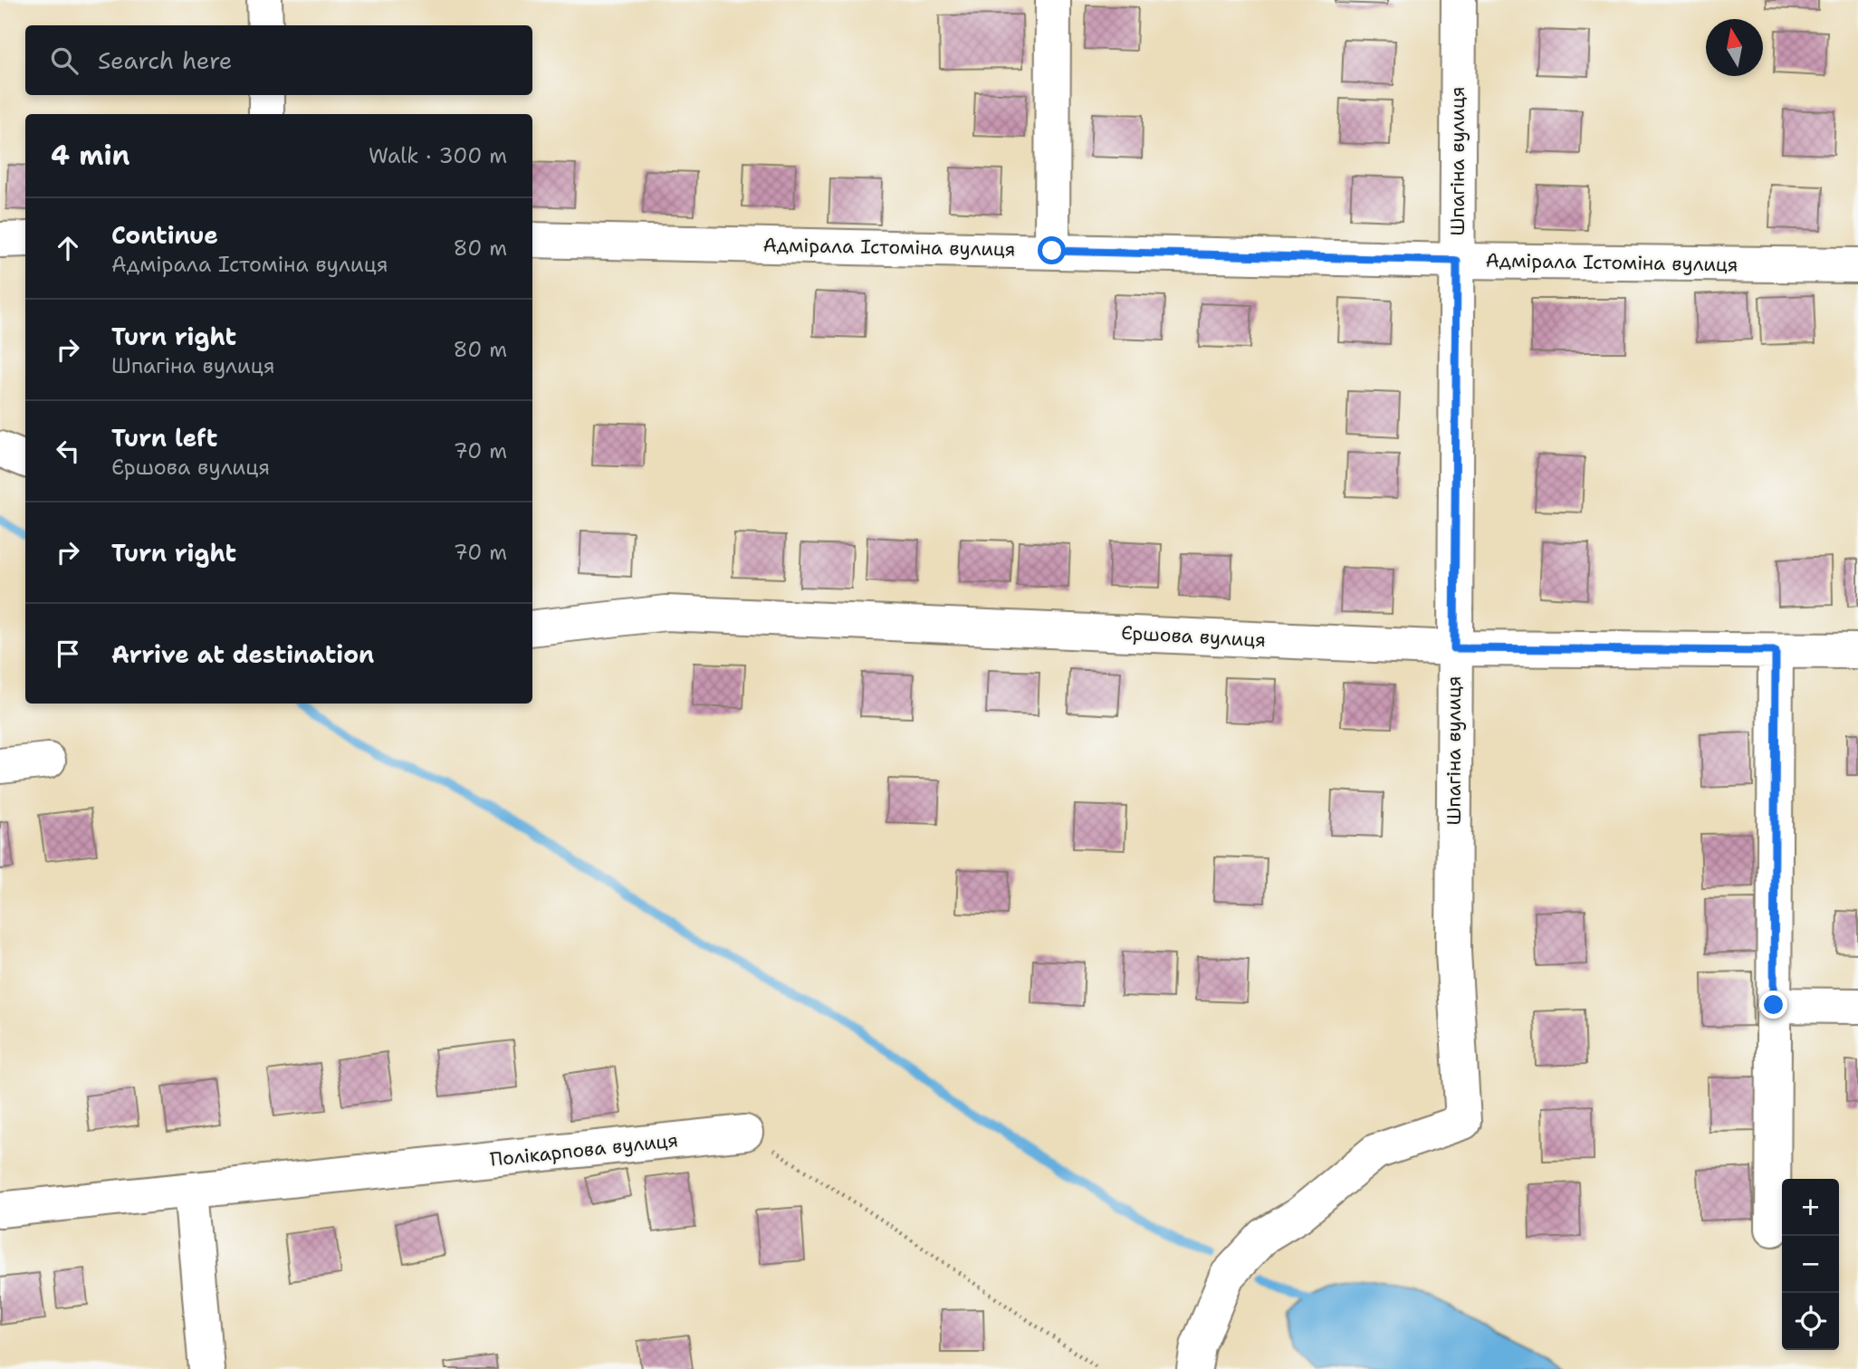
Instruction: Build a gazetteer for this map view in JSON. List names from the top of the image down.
{
  "streets": {
    "street": [
      "Шпагіна вулиця",
      "Адмірала Істоміна вулиця",
      "Єршова вулиця",
      "Полікарпова вулиця"
    ]
  },
  "crossings": [
    ["Шпагіна вулиця", "Адмірала Істоміна вулиця"],
    ["Шпагіна вулиця", "Єршова вулиця"]
  ],
  "north": "top",
  "page": {
    "search": "Search here",
    "heading": ["4 min", "Walk · 300 m"],
    "list": [
      ["Continue", "Адмірала Істоміна вулиця", "80 m"],
      ["Turn right", "Шпагіна вулиця", "80 m"],
      ["Turn left", "Єршова вулиця", "70 m"],
      ["Turn right", "70 m"],
      "Arrive at destination"
    ],
    "map_buttons": ["+", "−"]
  }
}
